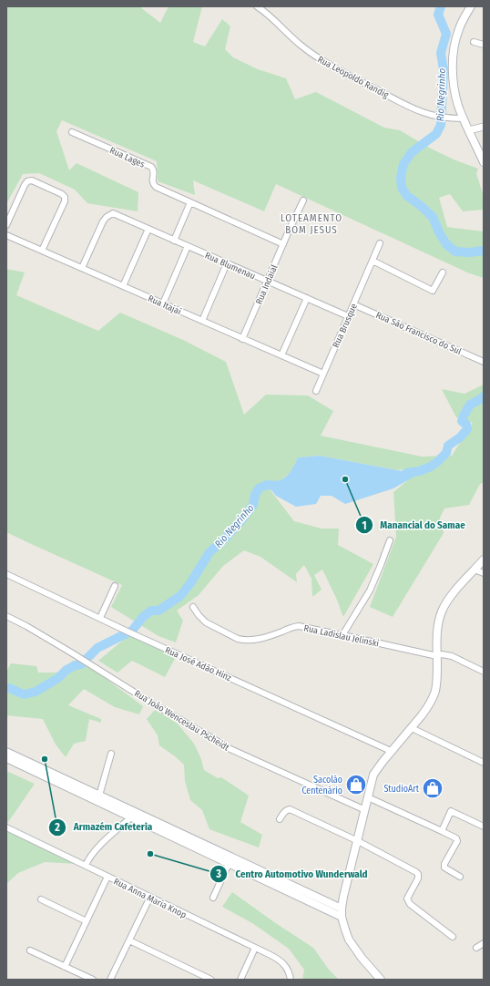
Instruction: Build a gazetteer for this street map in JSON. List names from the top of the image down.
{
  "streets": {
    "street": [
      "Rua Leopoldo Randig",
      "Rua Lages",
      "Rua Blumenau",
      "Rua Indaial",
      "Rua Itajaí",
      "Rua Brusque",
      "Rua São Francisco do Sul",
      "Rua Ladislau Jelinski",
      "Rua José Adão Hinz",
      "Rua João Wenceslau Pscheidt",
      "Rua Anna Maria Knop"
    ]
  },
  "crossings": [
    ["Rua Blumenau", "Rua Indaial"],
    ["Rua Blumenau", "Rua Itajaí"],
    ["Rua Blumenau", "Rua Brusque"],
    ["Rua Indaial", "Rua Itajaí"],
    ["Rua Itajaí", "Rua Brusque"],
    ["Rua Brusque", "Rua São Francisco do Sul"]
  ],
  "districts": ["LOTEAMENTO BOM JESUS"],
  "water": ["Rio Negrinho"],
  "places": {
    "other": ["Manancial do Samae", "Armazém Cafeteria", "Centro Automotivo Wunderwald"],
    "shop": ["Sacolão Centenário", "StudioArt"]
  }
}
